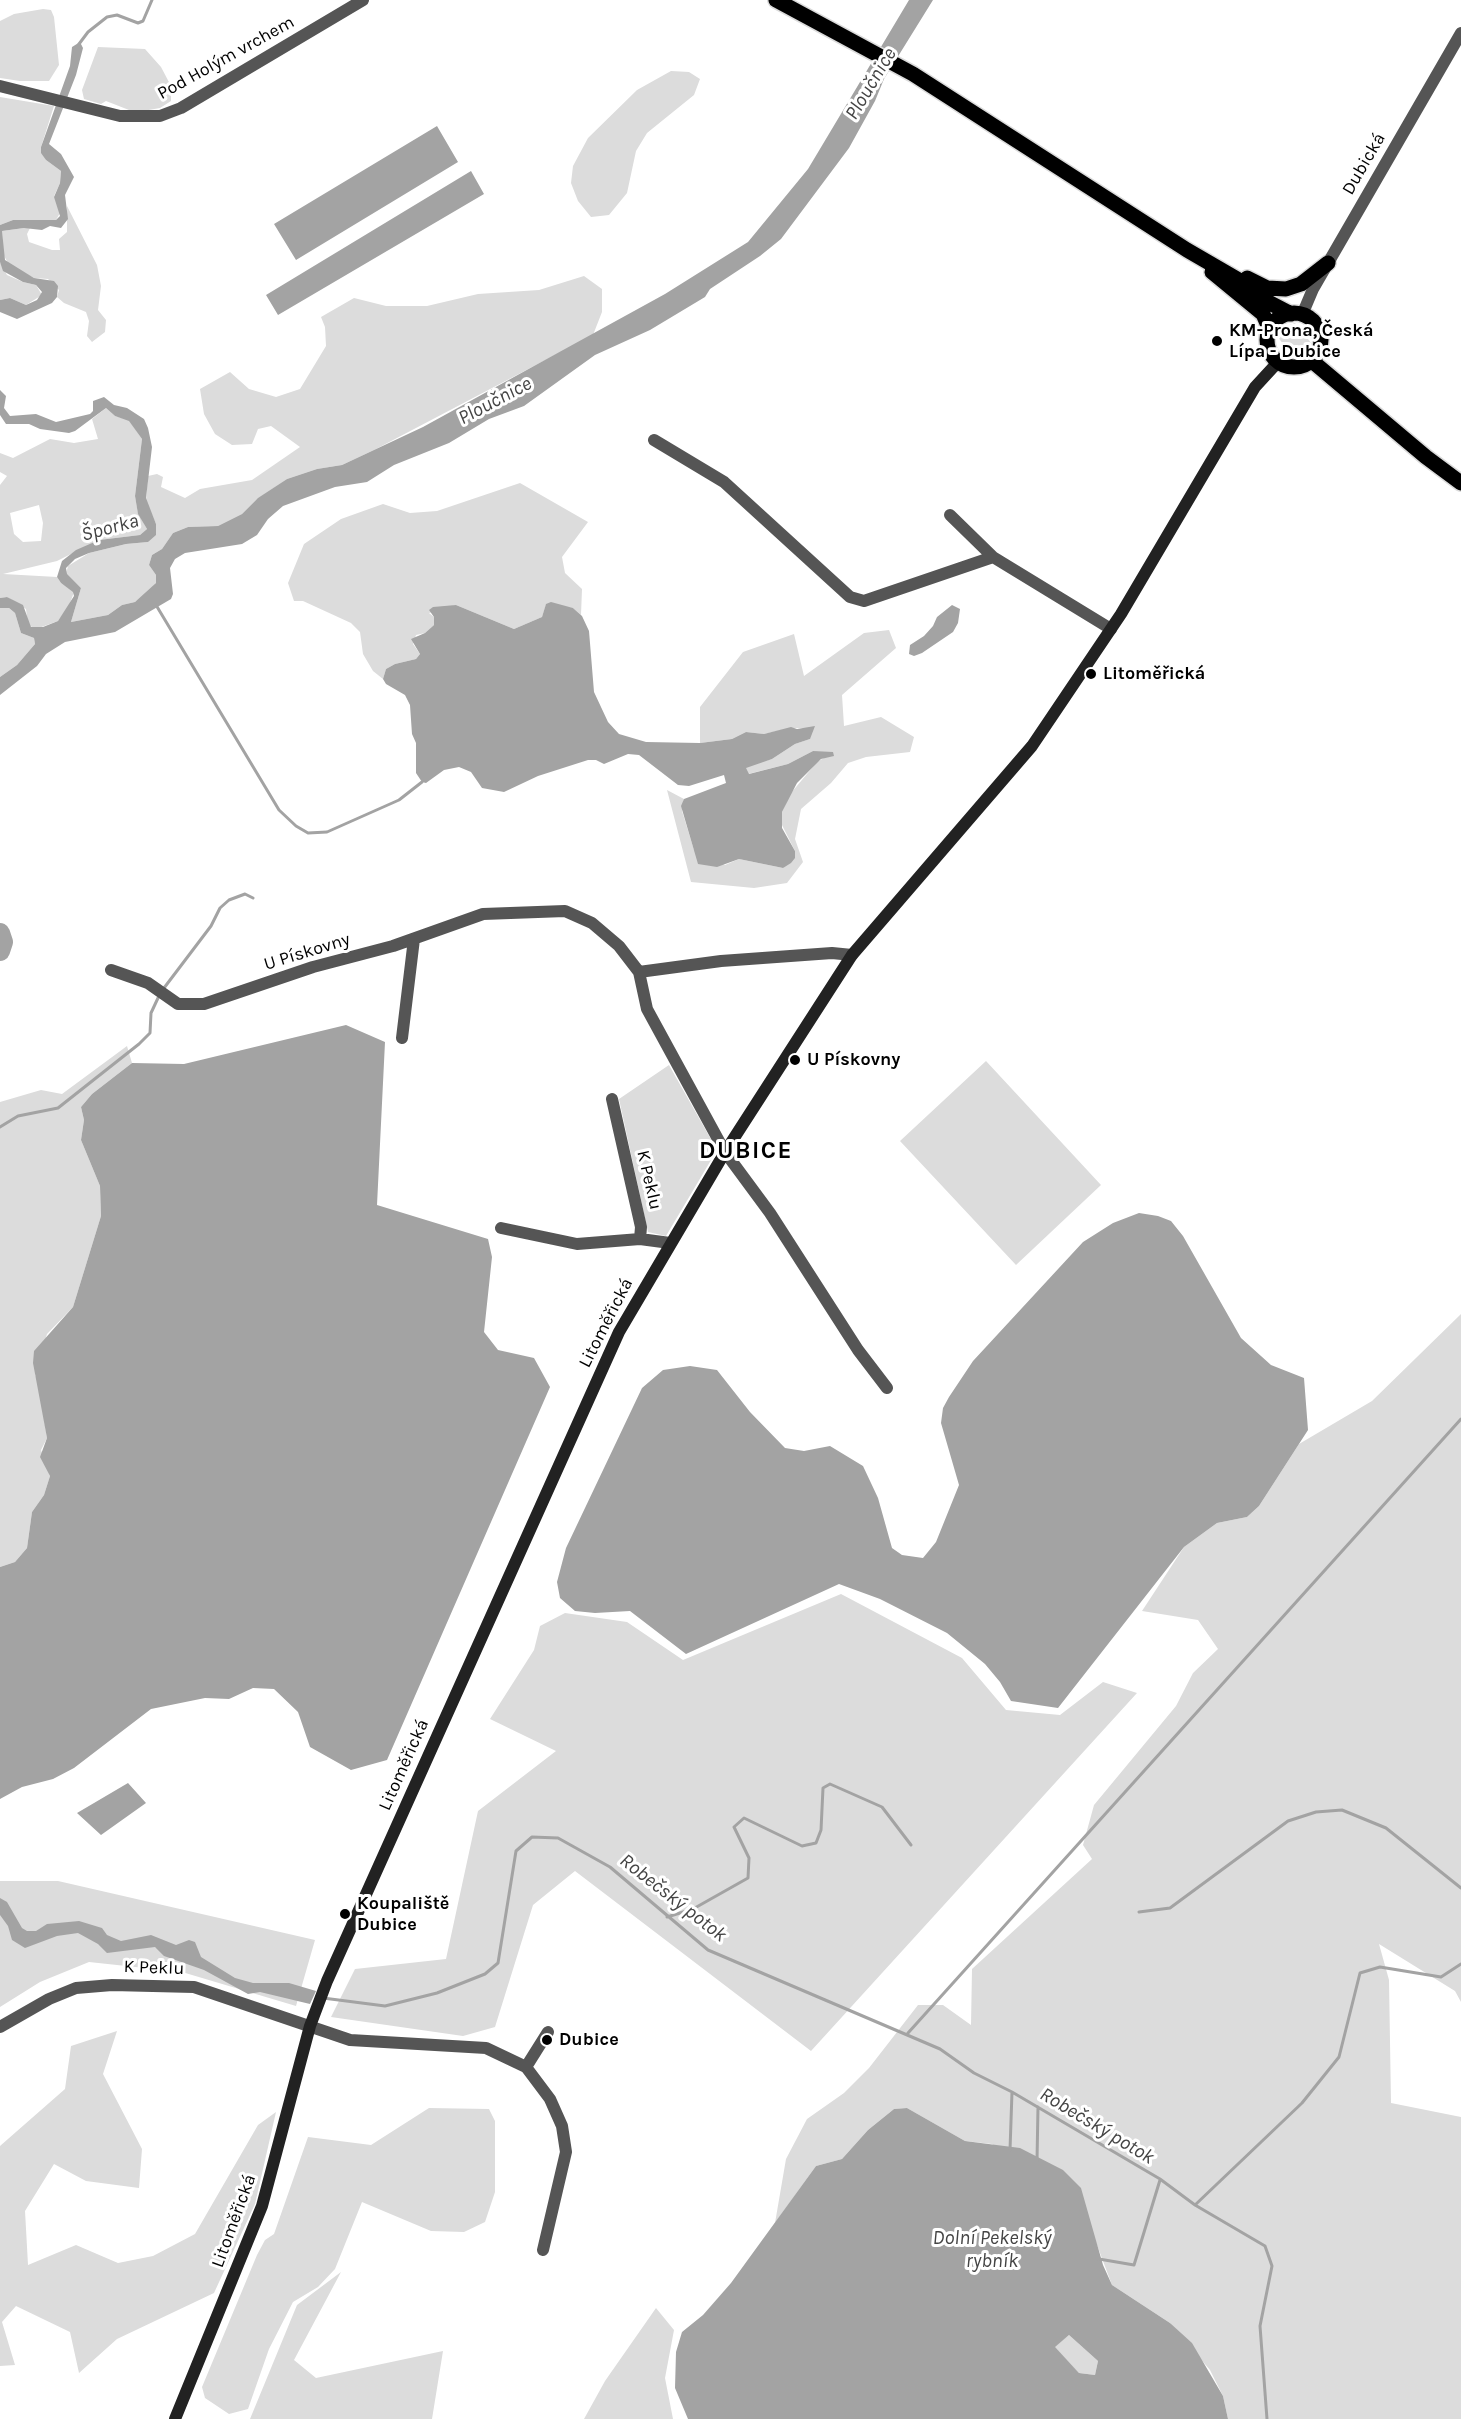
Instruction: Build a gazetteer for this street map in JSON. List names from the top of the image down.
{
  "streets": {
    "street": [
      "Pod Holým vrchem",
      "Dubická",
      "U Pískovny",
      "K Peklu",
      "Litoměřická"
    ]
  },
  "crossings": [
    ["Dubická", "Litoměřická"],
    ["K Peklu", "Litoměřická"]
  ],
  "districts": ["DUBICE"],
  "water": [
    "Ploučnice",
    "Šporka",
    "Robečský potok",
    "Dolní Pekelský rybník"
  ],
  "places": [
    "KM-Prona, Česká Lípa - Dubice",
    "Litoměřická",
    "U Pískovny",
    "Koupaliště Dubice",
    "Dubice"
  ]
}
